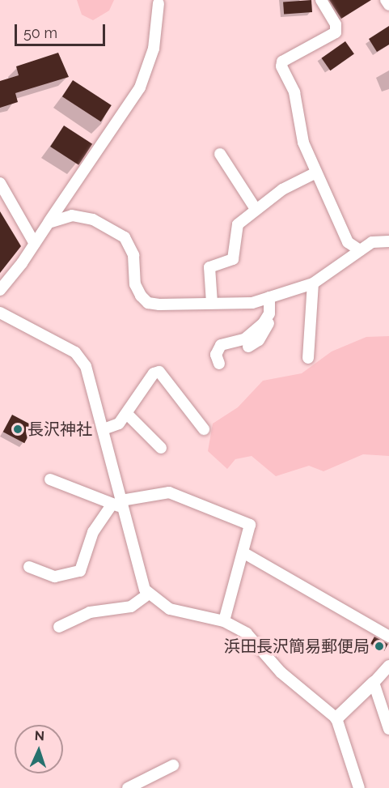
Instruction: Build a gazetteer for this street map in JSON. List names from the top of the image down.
{
  "places": ["長沢神社", "浜田長沢簡易郵便局"],
  "scale_bar": "50 m",
  "north": "top"
}
